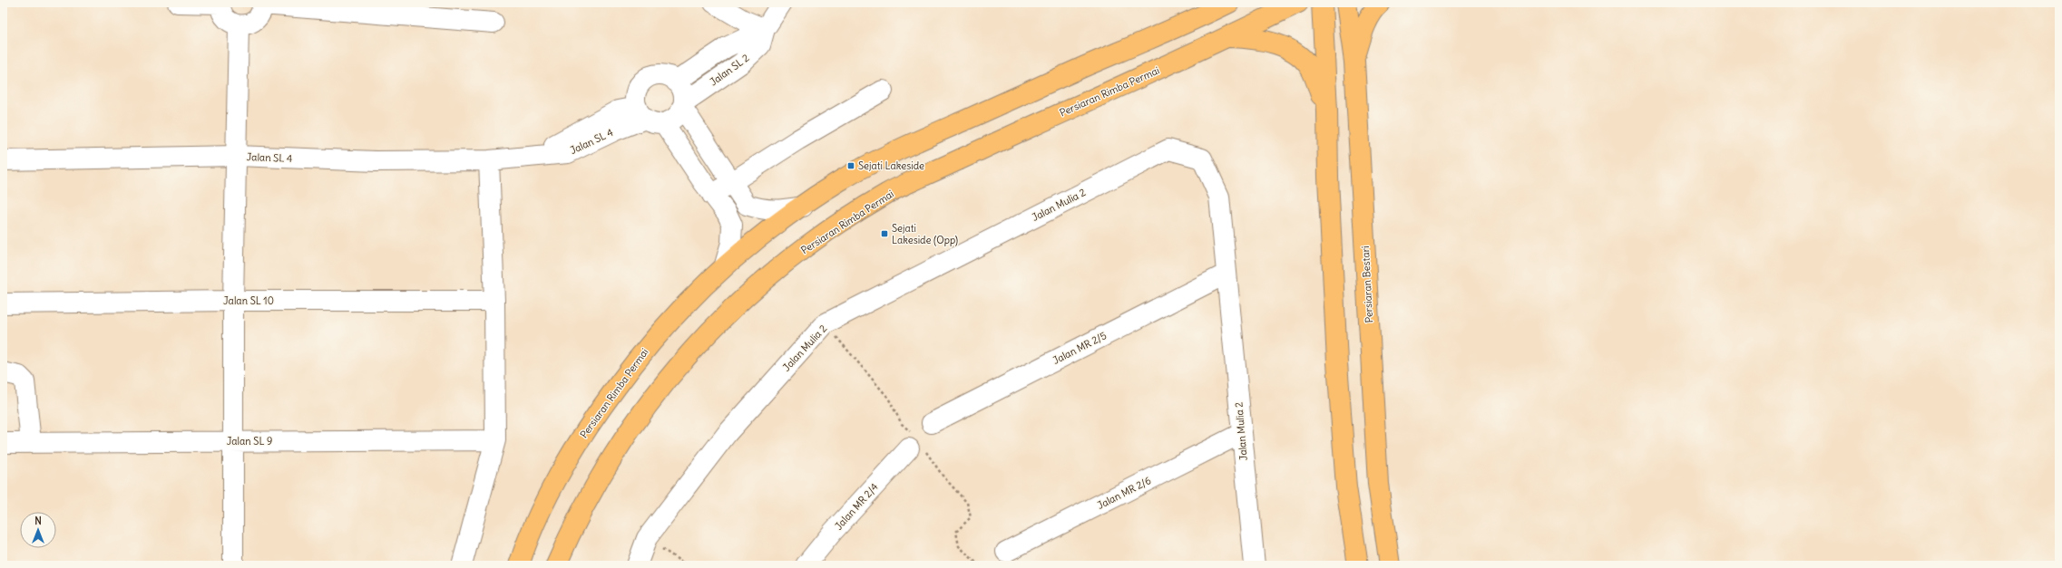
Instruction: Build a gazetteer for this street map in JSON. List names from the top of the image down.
{
  "streets": {
    "main road": ["Persiaran Rimba Permai", "Persiaran Bestari"],
    "street": [
      "Jalan SL 2",
      "Jalan SL 4",
      "Jalan Mulia 2",
      "Jalan SL 10",
      "Jalan MR 2/5",
      "Jalan SL 9",
      "Jalan MR 2/6",
      "Jalan MR 2/4"
    ]
  },
  "crossings": [
    ["Jalan SL 2", "Jalan SL 4"],
    ["Jalan Mulia 2", "Jalan MR 2/5"],
    ["Jalan Mulia 2", "Jalan MR 2/6"]
  ],
  "places": {
    "transit": ["Sejati Lakeside", "Sejati Lakeside (Opp)"]
  },
  "north": "top"
}
